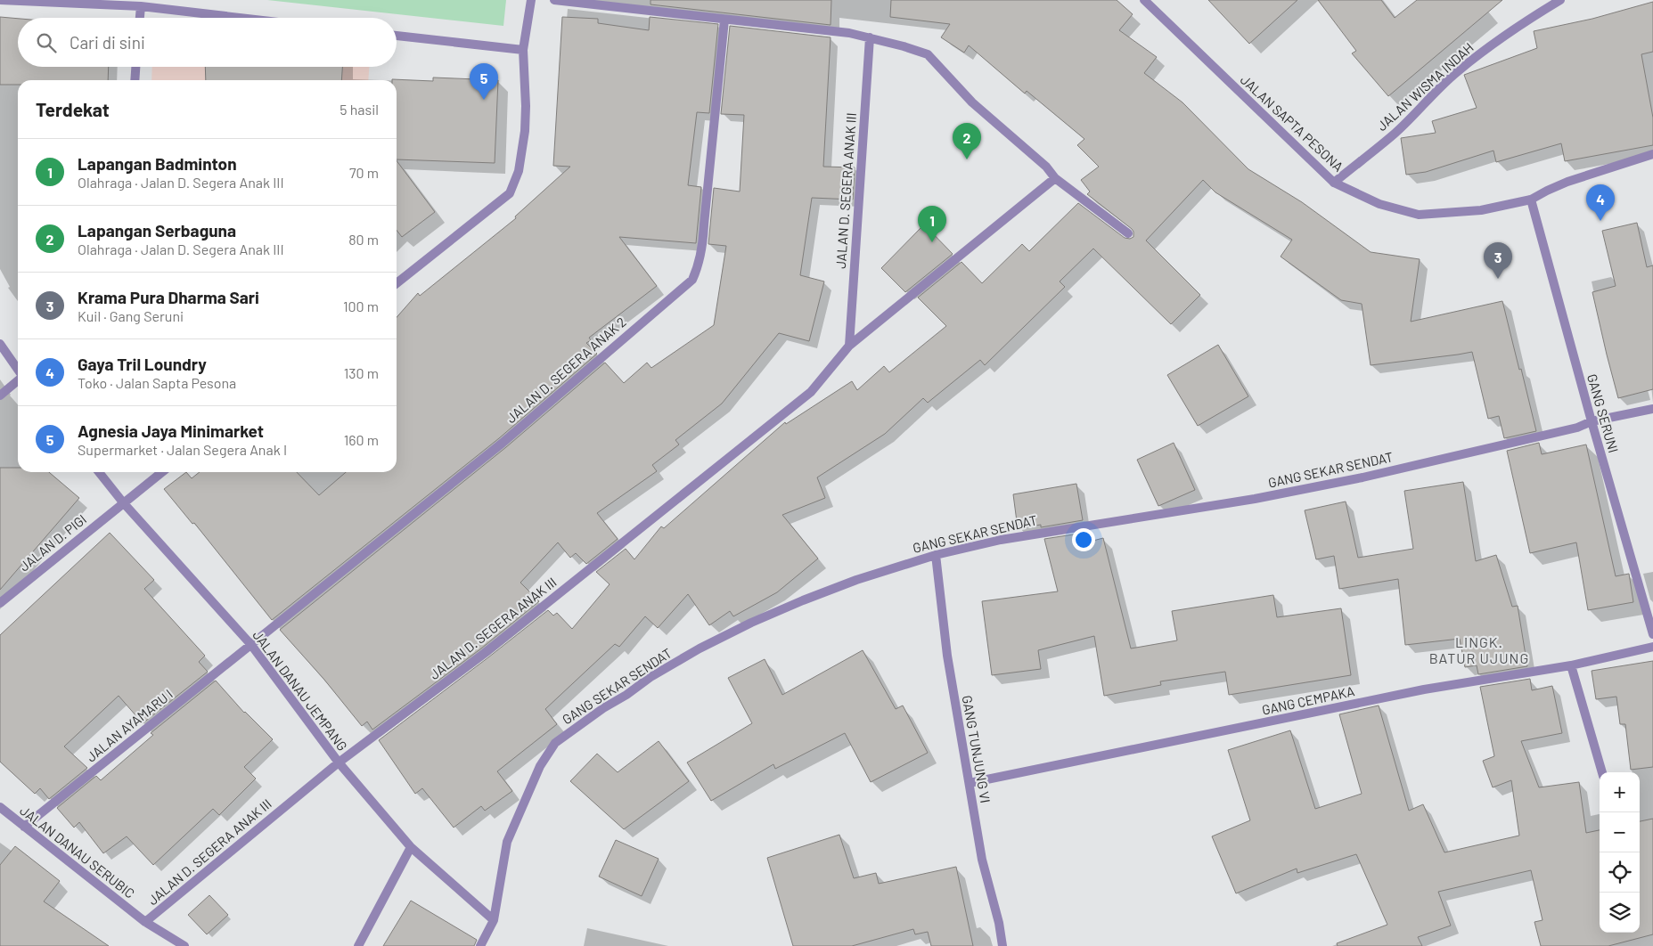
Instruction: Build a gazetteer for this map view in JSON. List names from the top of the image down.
{
  "streets": {
    "street": [
      "JALAN WISMA INDAH",
      "JALAN SAPTA PESONA",
      "JALAN D. SEGERA ANAK III",
      "JALAN D. SEGERA ANAK 2",
      "GANG SERUNI",
      "GANG SEKAR SENDAT",
      "JALAN D. PIGI",
      "JALAN DANAU JEMPANG",
      "GANG CEMPAKA",
      "JALAN AYAMARU I",
      "GANG TUNJUNG VI",
      "JALAN DANAU SERUBIC"
    ]
  },
  "crossings": [
    ["JALAN WISMA INDAH", "JALAN SAPTA PESONA"],
    ["JALAN SAPTA PESONA", "GANG SERUNI"],
    ["JALAN D. SEGERA ANAK III", "JALAN DANAU JEMPANG"],
    ["JALAN D. SEGERA ANAK III", "JALAN DANAU SERUBIC"],
    ["JALAN D. SEGERA ANAK 2", "JALAN DANAU JEMPANG"],
    ["JALAN D. SEGERA ANAK 2", "JALAN AYAMARU I"],
    ["GANG SERUNI", "GANG SEKAR SENDAT"],
    ["GANG SEKAR SENDAT", "JALAN DANAU JEMPANG"],
    ["GANG SEKAR SENDAT", "GANG TUNJUNG VI"],
    ["JALAN D. PIGI", "JALAN DANAU JEMPANG"],
    ["JALAN DANAU JEMPANG", "JALAN AYAMARU I"],
    ["GANG CEMPAKA", "GANG TUNJUNG VI"],
    ["JALAN AYAMARU I", "JALAN DANAU SERUBIC"]
  ],
  "districts": ["LINGK. BATUR UJUNG"],
  "page": {
    "search": "Cari di sini",
    "pins": [
      "5",
      "2",
      "4",
      "1",
      "3"
    ],
    "heading": ["Terdekat", "5 hasil"],
    "list": [
      {
        "mark": "1",
        "name": "Lapangan Badminton",
        "note": "Olahraga · Jalan D. Segera Anak III",
        "value": "70 m"
      },
      {
        "mark": "2",
        "name": "Lapangan Serbaguna",
        "note": "Olahraga · Jalan D. Segera Anak III",
        "value": "80 m"
      },
      {
        "mark": "3",
        "name": "Krama Pura Dharma Sari",
        "note": "Kuil · Gang Seruni",
        "value": "100 m"
      },
      {
        "mark": "4",
        "name": "Gaya Tril Loundry",
        "note": "Toko · Jalan Sapta Pesona",
        "value": "130 m"
      },
      {
        "mark": "5",
        "name": "Agnesia Jaya Minimarket",
        "note": "Supermarket · Jalan Segera Anak I",
        "value": "160 m"
      }
    ],
    "map_buttons": ["+", "−"]
  }
}
